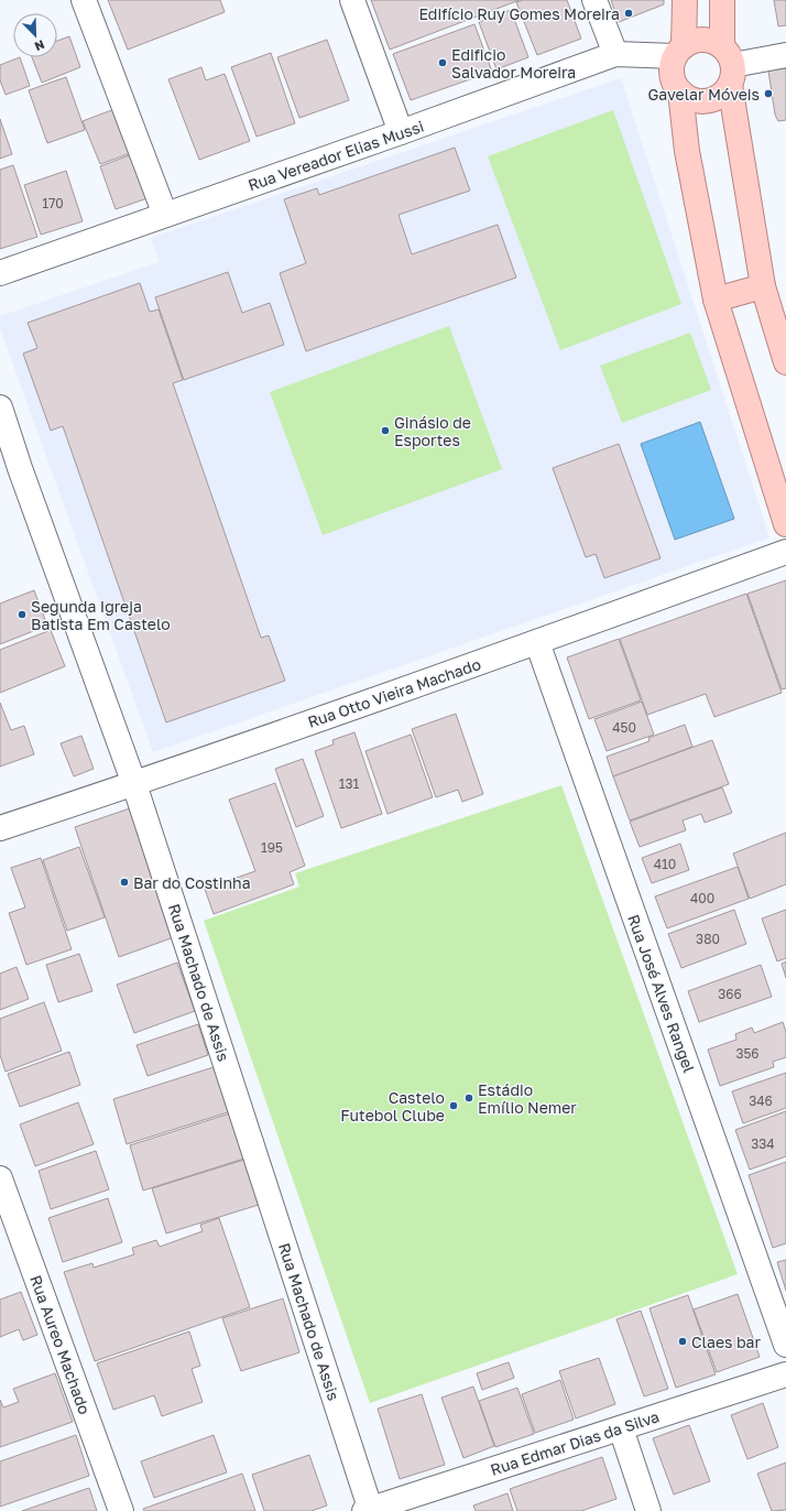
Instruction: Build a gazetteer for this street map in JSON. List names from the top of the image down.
{
  "streets": {
    "street": [
      "Rua Vereador Elias Mussi",
      "Rua Otto Vieira Machado",
      "Rua Machado de Assis",
      "Rua José Alves Rangel",
      "Rua Aureo Machado",
      "Rua Edmar Dias da Silva"
    ]
  },
  "crossings": [
    ["Rua Otto Vieira Machado", "Rua Machado de Assis"],
    ["Rua Otto Vieira Machado", "Rua José Alves Rangel"],
    ["Rua Machado de Assis", "Rua Edmar Dias da Silva"]
  ],
  "places": [
    "Edifício Ruy Gomes Moreira",
    "Edificio Salvador Moreira",
    "Gavelar Móveis",
    "Ginásio de Esportes",
    "Segunda Igreja Batista Em Castelo",
    "Bar do Costinha",
    "Estádio Emílio Nemer",
    "Castelo Futebol Clube",
    "Claes bar"
  ],
  "house_numbers": [
    "170",
    "450",
    "131",
    "195",
    "410",
    "400",
    "380",
    "366",
    "356",
    "346",
    "334"
  ],
  "north": "bottom right"
}
